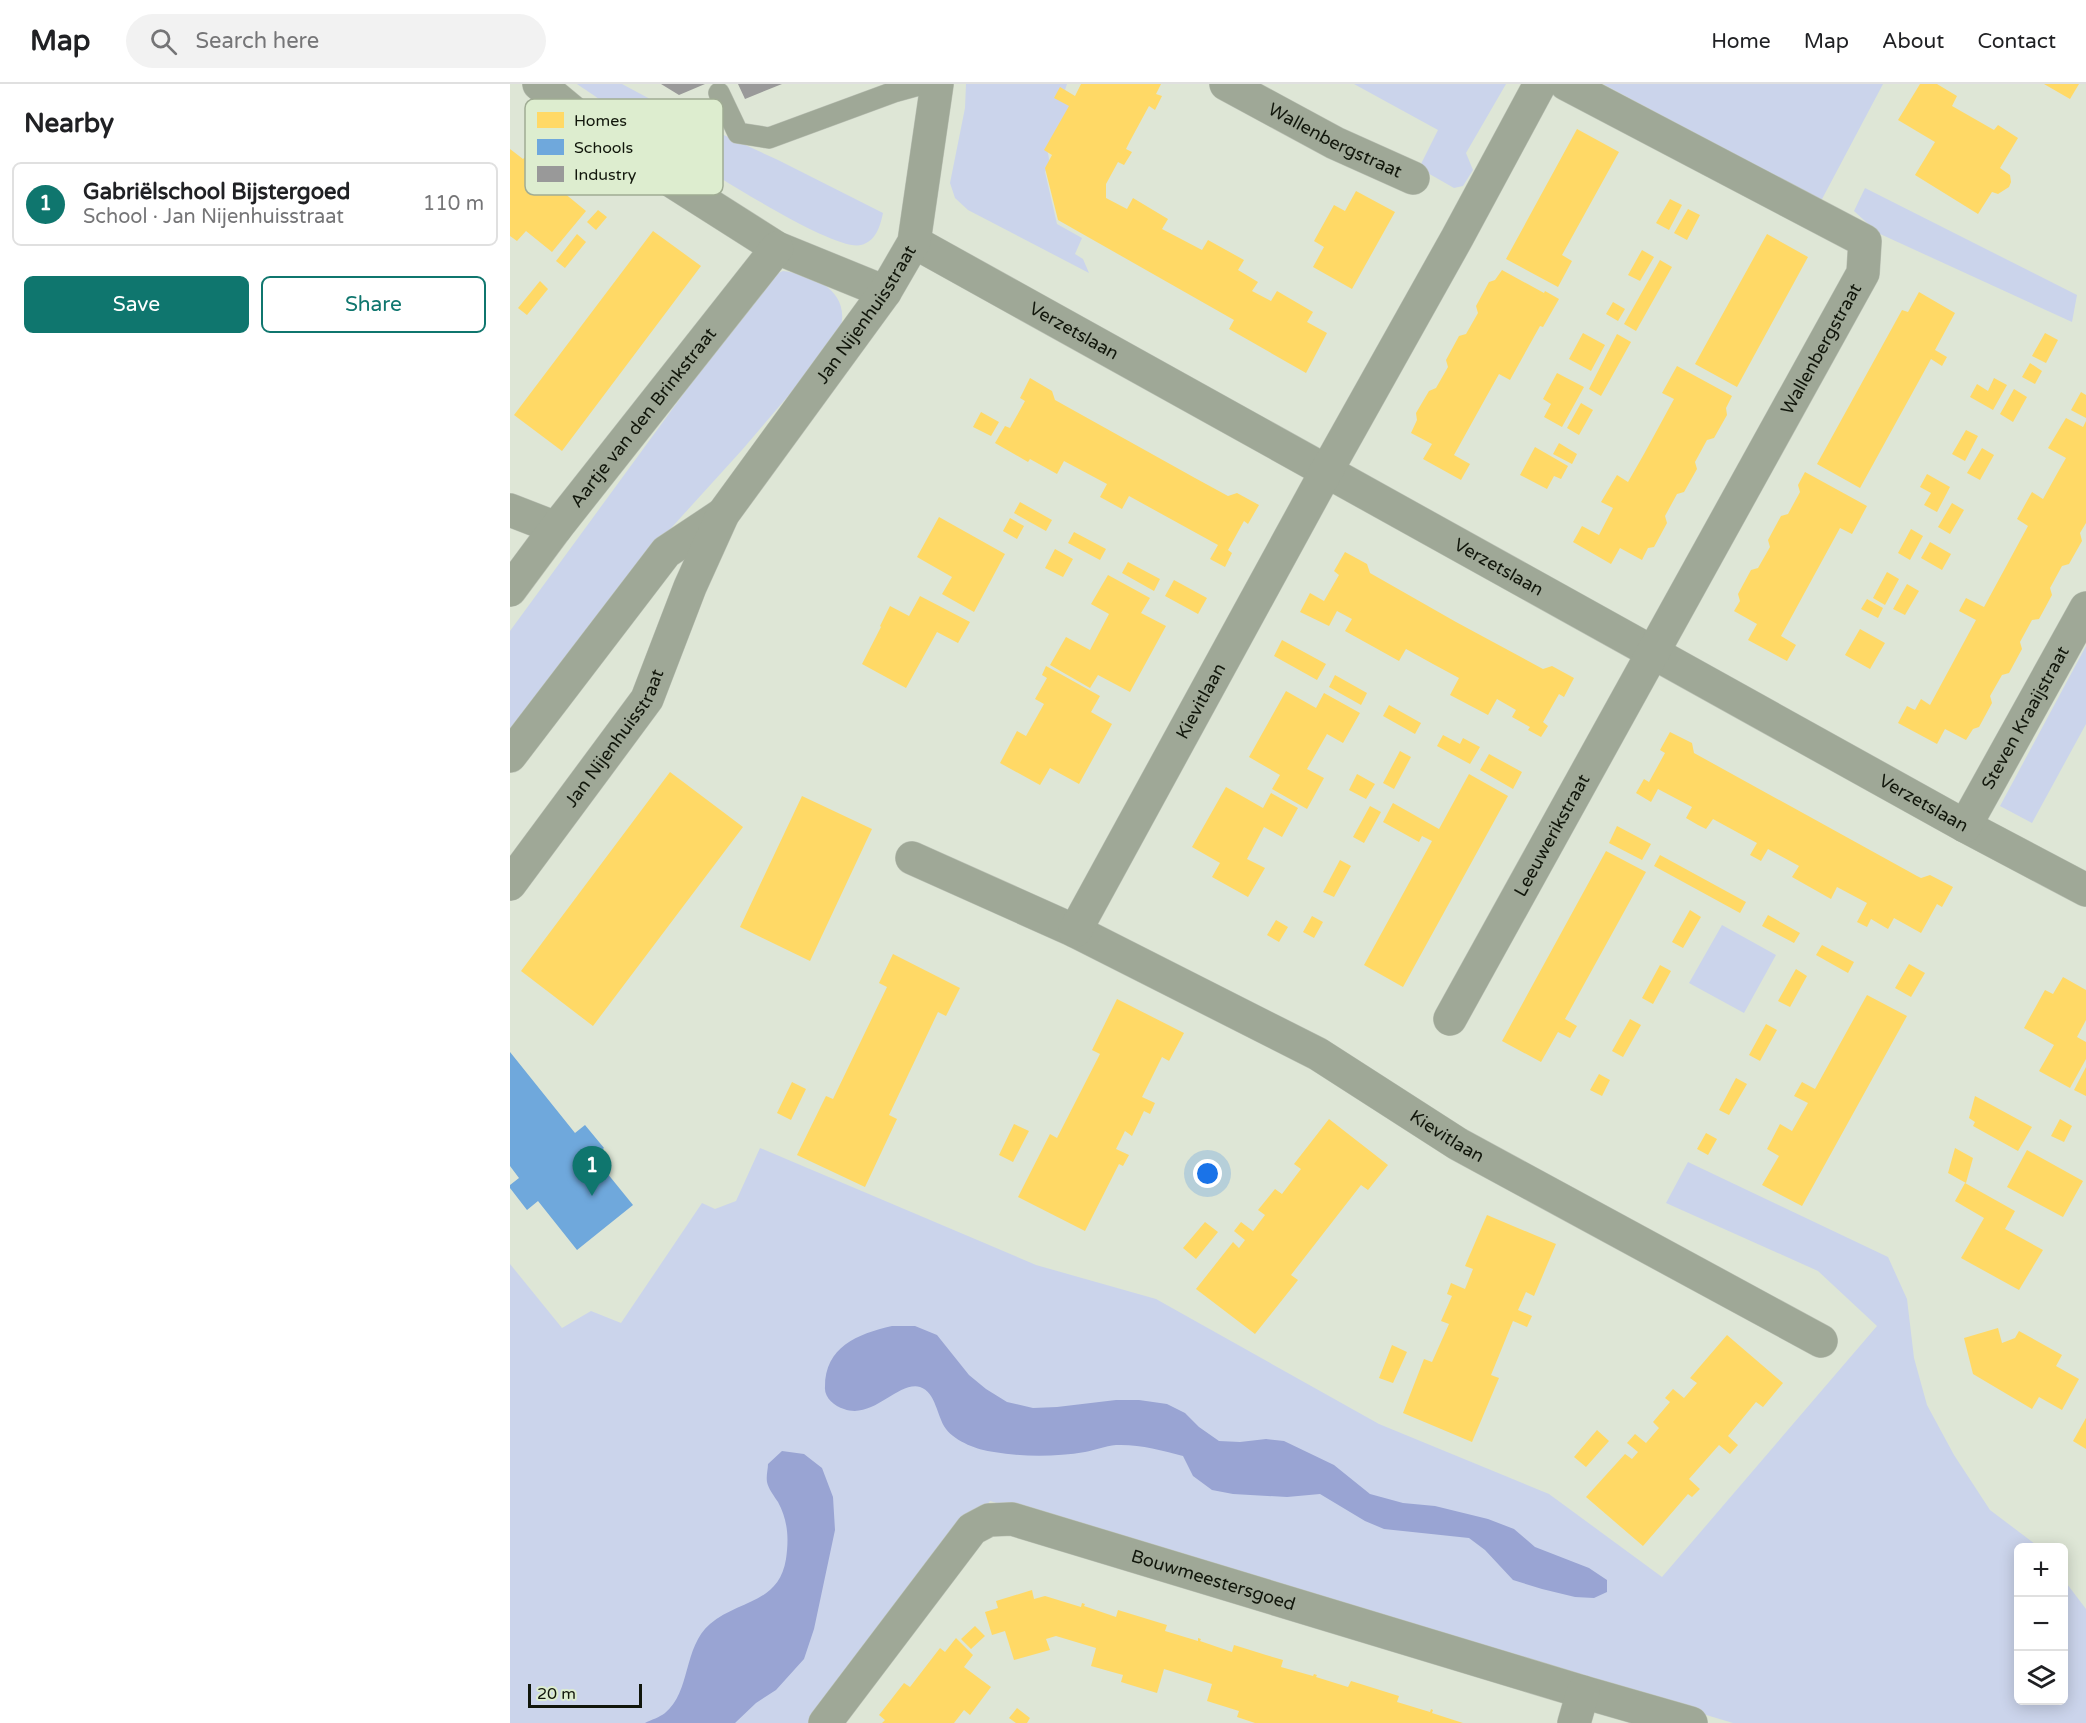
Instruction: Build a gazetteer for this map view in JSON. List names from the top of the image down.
{
  "streets": {
    "street": [
      "Wallenbergstraat",
      "Jan Nijenhuisstraat",
      "Verzetslaan",
      "Aartje van den Brinkstraat",
      "Kievitlaan",
      "Steven Kraaijstraat",
      "Leeuwerikstraat",
      "Bouwmeestersgoed"
    ]
  },
  "crossings": [
    ["Wallenbergstraat", "Verzetslaan"],
    ["Wallenbergstraat", "Leeuwerikstraat"],
    ["Jan Nijenhuisstraat", "Verzetslaan"],
    ["Verzetslaan", "Kievitlaan"],
    ["Verzetslaan", "Steven Kraaijstraat"],
    ["Verzetslaan", "Leeuwerikstraat"]
  ],
  "legend": ["Homes", "Schools", "Industry"],
  "scale_bar": "20 m",
  "page": {
    "header": "Map",
    "search": "Search here",
    "nav": [
      "Home",
      "Map",
      "About",
      "Contact"
    ],
    "heading": "Nearby",
    "list": [
      {
        "mark": "1",
        "name": "Gabriëlschool Bijstergoed",
        "note": "School · Jan Nijenhuisstraat",
        "value": "110 m"
      }
    ],
    "buttons": ["Save", "Share"],
    "pins": "1",
    "map_buttons": ["+", "−"],
    "scale": "20 m"
  }
}
